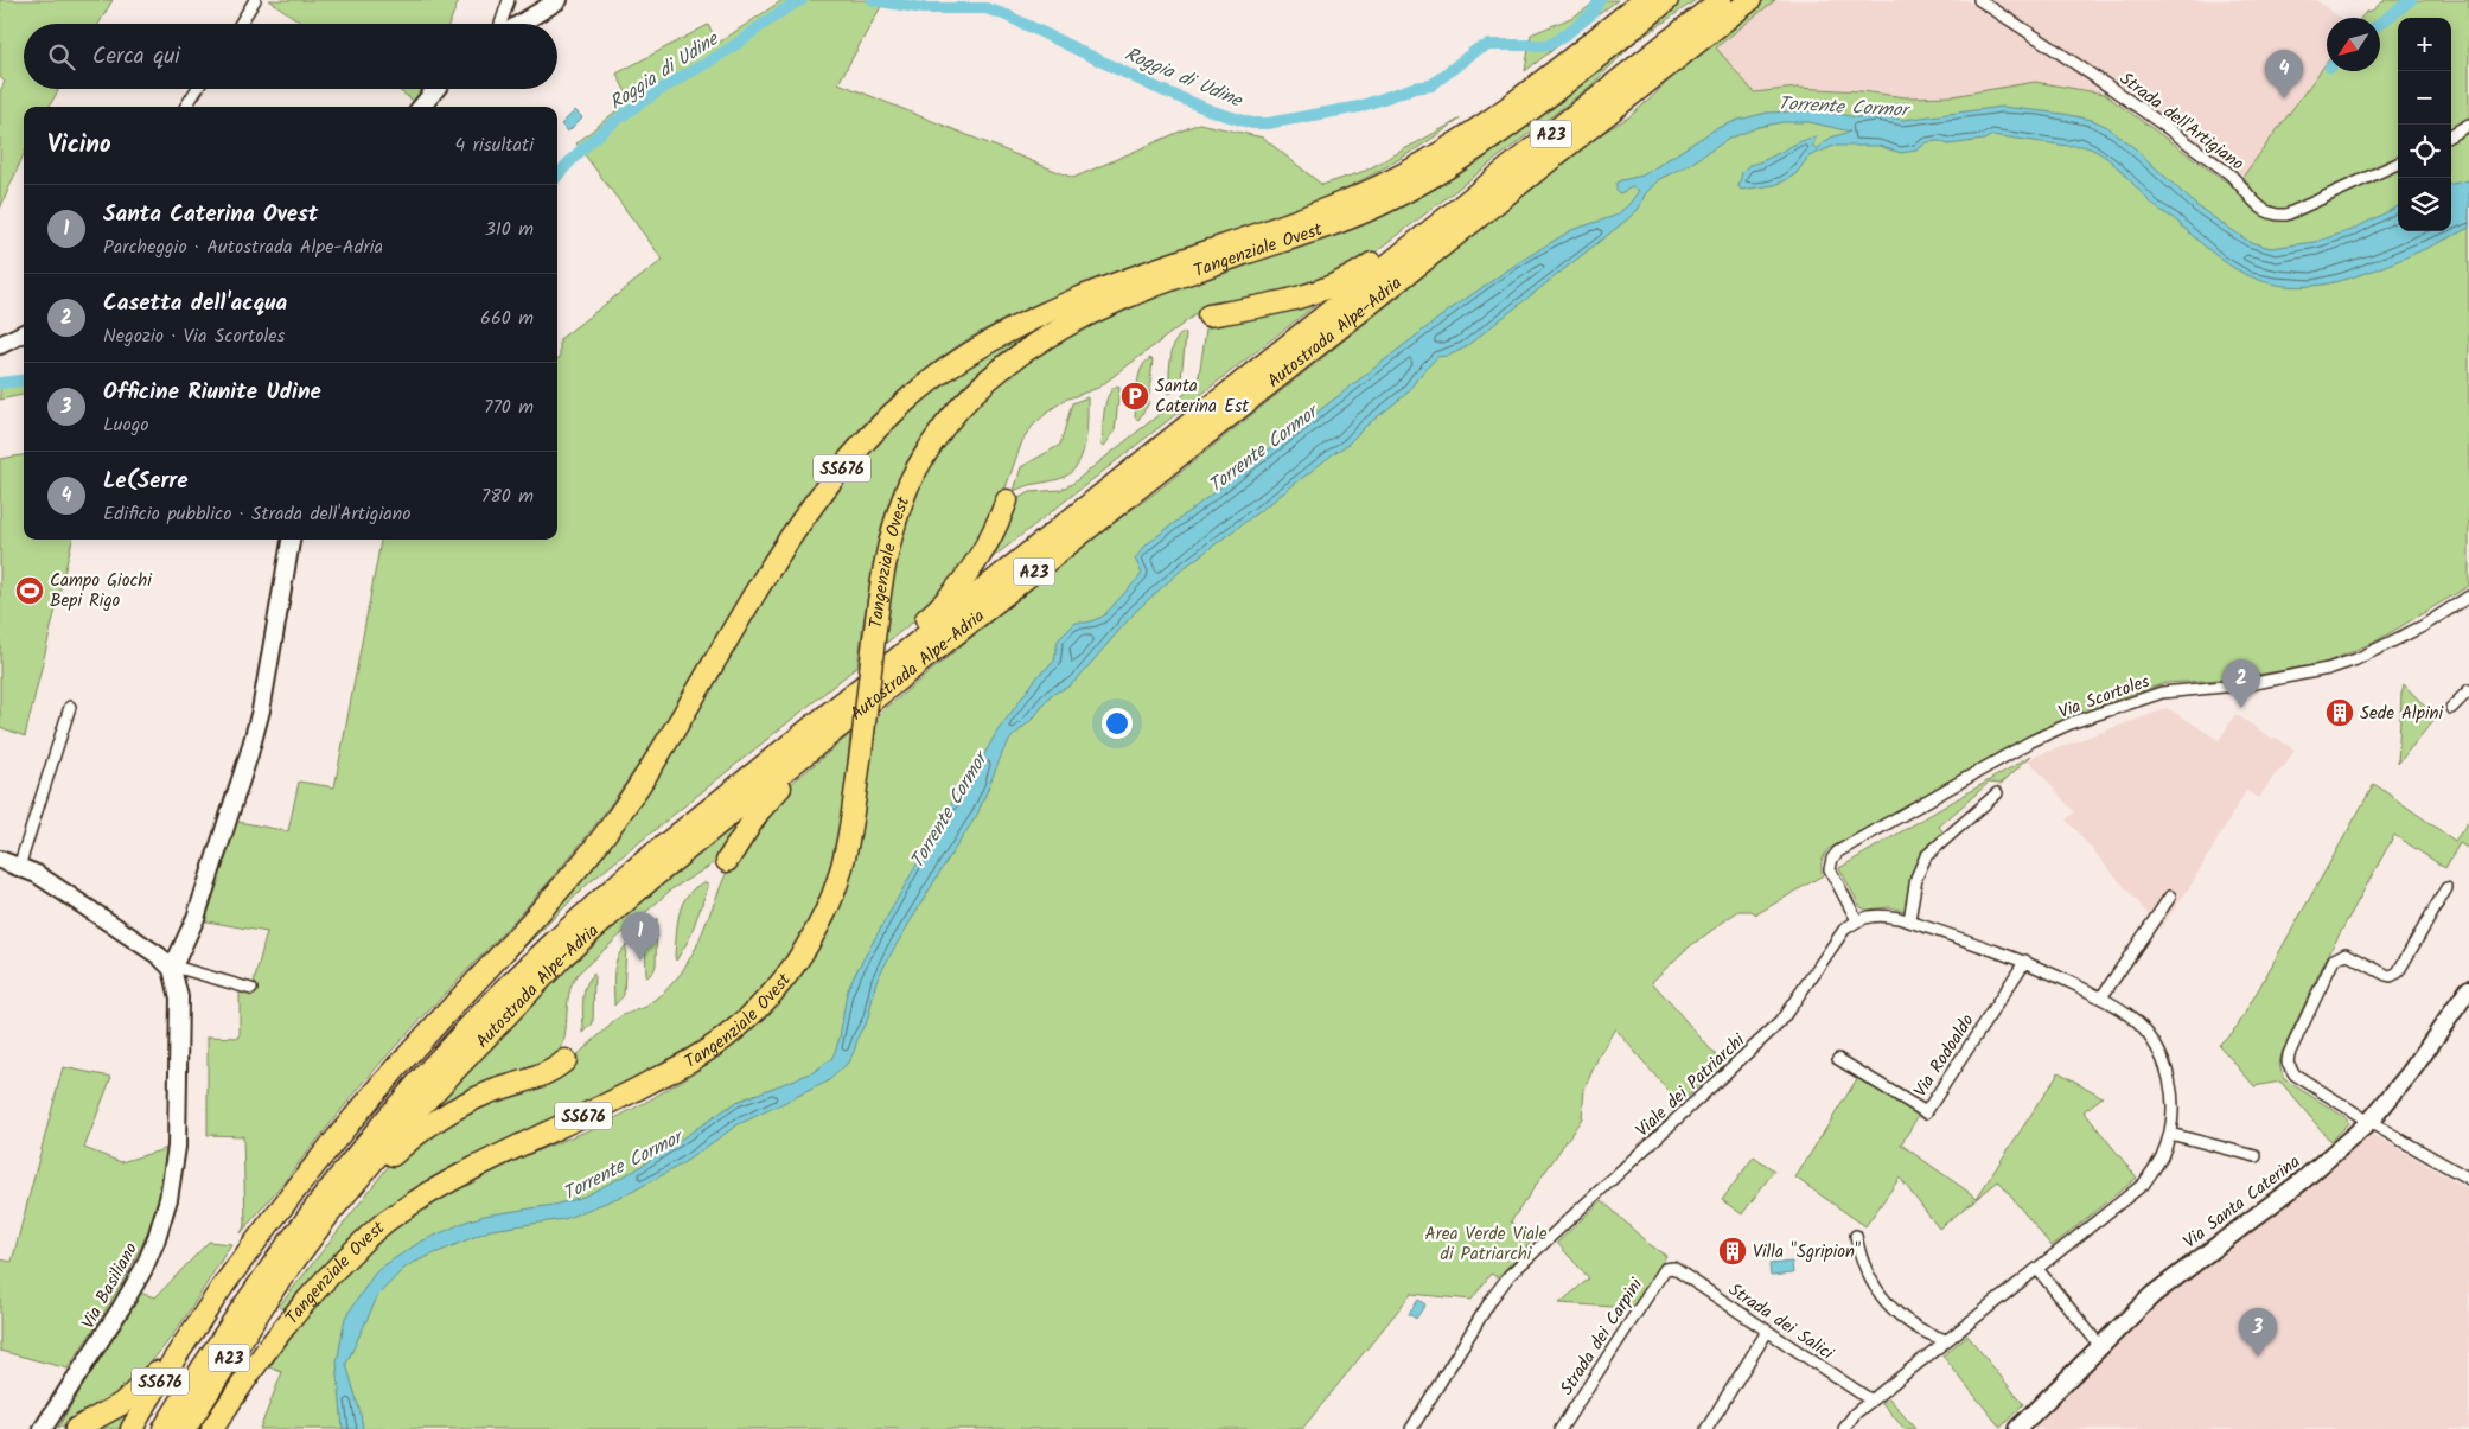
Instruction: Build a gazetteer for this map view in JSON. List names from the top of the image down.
{
  "streets": {
    "highway": [
      "A23",
      "Tangenziale Ovest",
      "Autostrada Alpe-Adria",
      "SS676"
    ],
    "street": [
      "Strada dell'Artigiano",
      "Via Scortoles",
      "Via Rodoaldo",
      "Viale dei Patriarchi",
      "Via Santa Caterina",
      "Via Basiliano",
      "Strada dei Salici",
      "Strada dei Carpini"
    ]
  },
  "crossings": [
    ["Via Scortoles", "Viale dei Patriarchi"],
    ["Strada dei Salici", "Strada dei Carpini"]
  ],
  "water": ["Roggia di Udine", "Torrente Cormor"],
  "parks": ["Area Verde Viale di Patriarchi"],
  "places": {
    "parking": ["Santa Caterina Est"],
    "sports": ["Campo Giochi Bepi Rigo"],
    "building": ["Sede Alpini", "Villa \"Sgripion\""]
  },
  "north": "bottom left",
  "page": {
    "map_buttons": ["+", "−"],
    "search": "Cerca qui",
    "pins": [
      "4",
      "2",
      "1",
      "3"
    ],
    "heading": ["Vicino", "4 risultati"],
    "list": [
      {
        "mark": "1",
        "name": "Santa Caterina Ovest",
        "note": "Parcheggio · Autostrada Alpe-Adria",
        "value": "310 m"
      },
      {
        "mark": "2",
        "name": "Casetta dell'acqua",
        "note": "Negozio · Via Scortoles",
        "value": "660 m"
      },
      {
        "mark": "3",
        "name": "Officine Riunite Udine",
        "note": "Luogo",
        "value": "770 m"
      },
      {
        "mark": "4",
        "name": "Le(Serre",
        "note": "Edificio pubblico · Strada dell'Artigiano",
        "value": "780 m"
      }
    ]
  }
}
